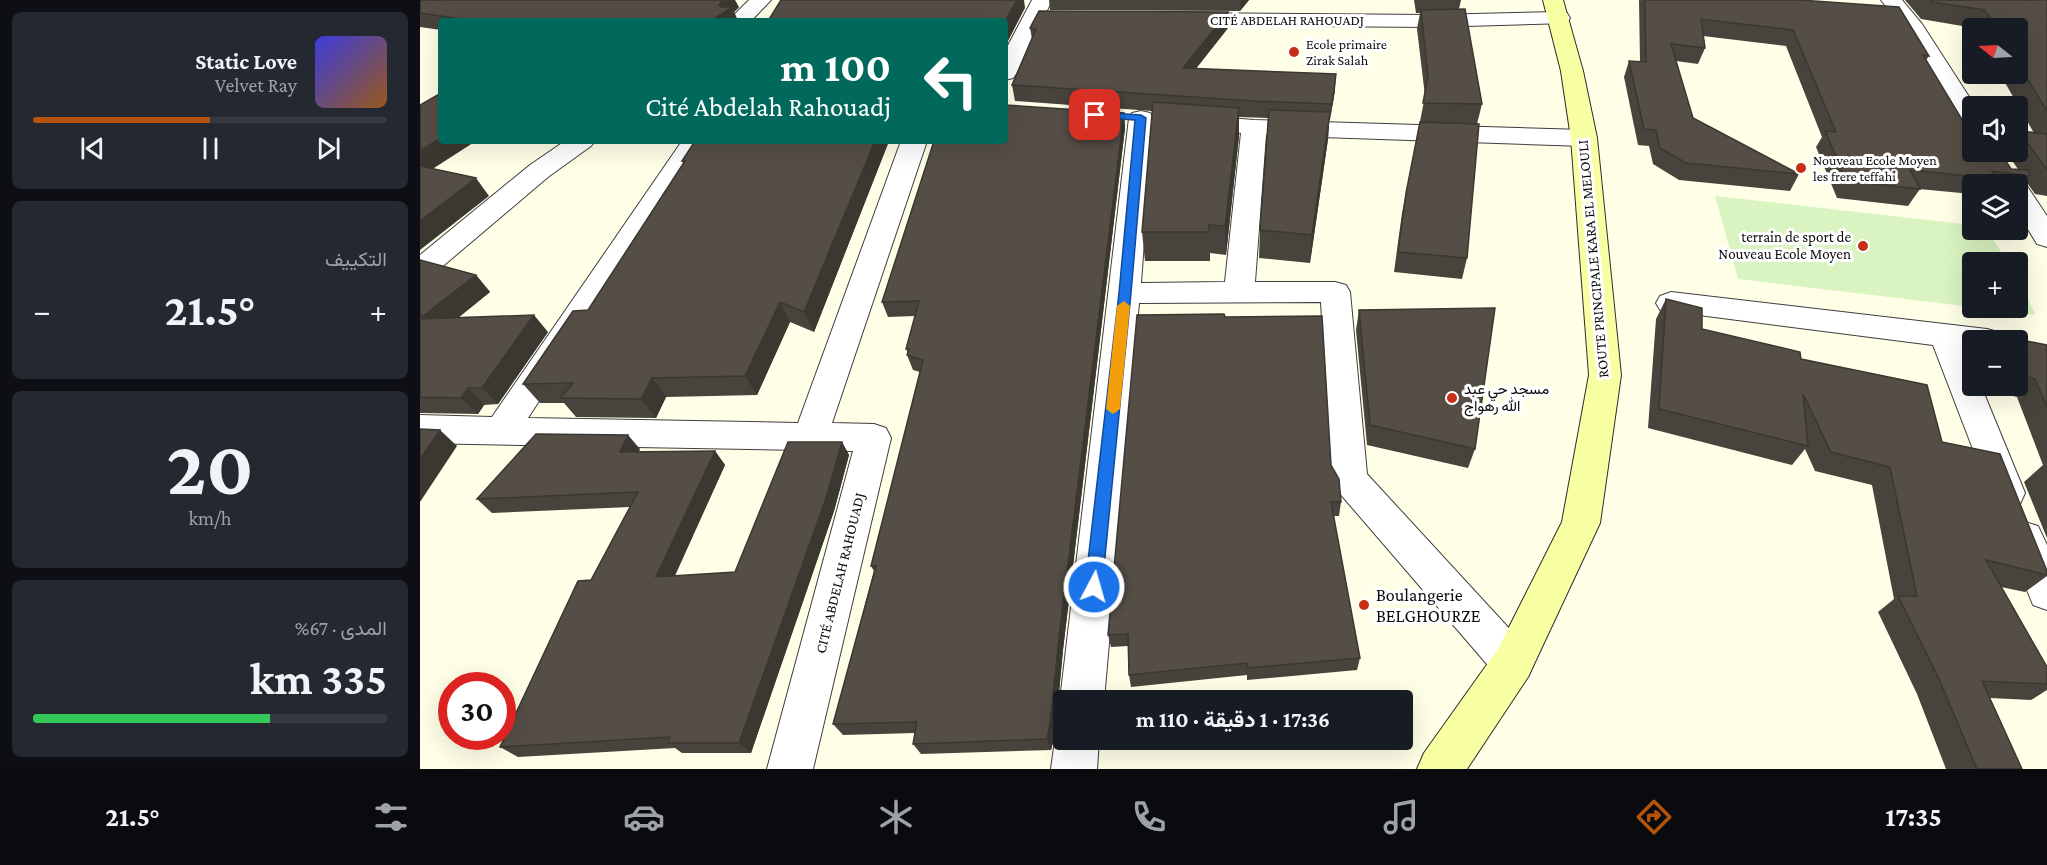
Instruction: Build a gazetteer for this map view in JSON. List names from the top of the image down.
{
  "streets": {
    "main road": ["ROUTE PRINCIPALE KARA EL MELOULI"],
    "street": ["CITÉ ABDELAH RAHOUADJ"]
  },
  "crossings": [
    ["CITÉ ABDELAH RAHOUADJ", "ROUTE PRINCIPALE KARA EL MELOULI"]
  ],
  "places": [
    "Ecole primaire Zirak Salah",
    "Nouveau Ecole Moyen les frere teffahi",
    "terrain de sport de Nouveau Ecole Moyen",
    "مسجد حي عبد الله رهواج",
    "Boulangerie BELGHOURZE"
  ],
  "north": "left",
  "page": {
    "map_buttons": ["+", "−"],
    "turn": ["100 m", "Cité Abdelah Rahouadj"],
    "song": ["Static Love", "Velvet Ray"],
    "tile": [
      "التكييف",
      ["20", "km/h"],
      ["المدى · 67%", "335 km"]
    ],
    "heat": ["−", "21.5°", "+"],
    "limit": "30",
    "trip": "17:36 · 1 دقيقة · 110 m",
    "tabs": ["17:35", "21.5°"]
  }
}
